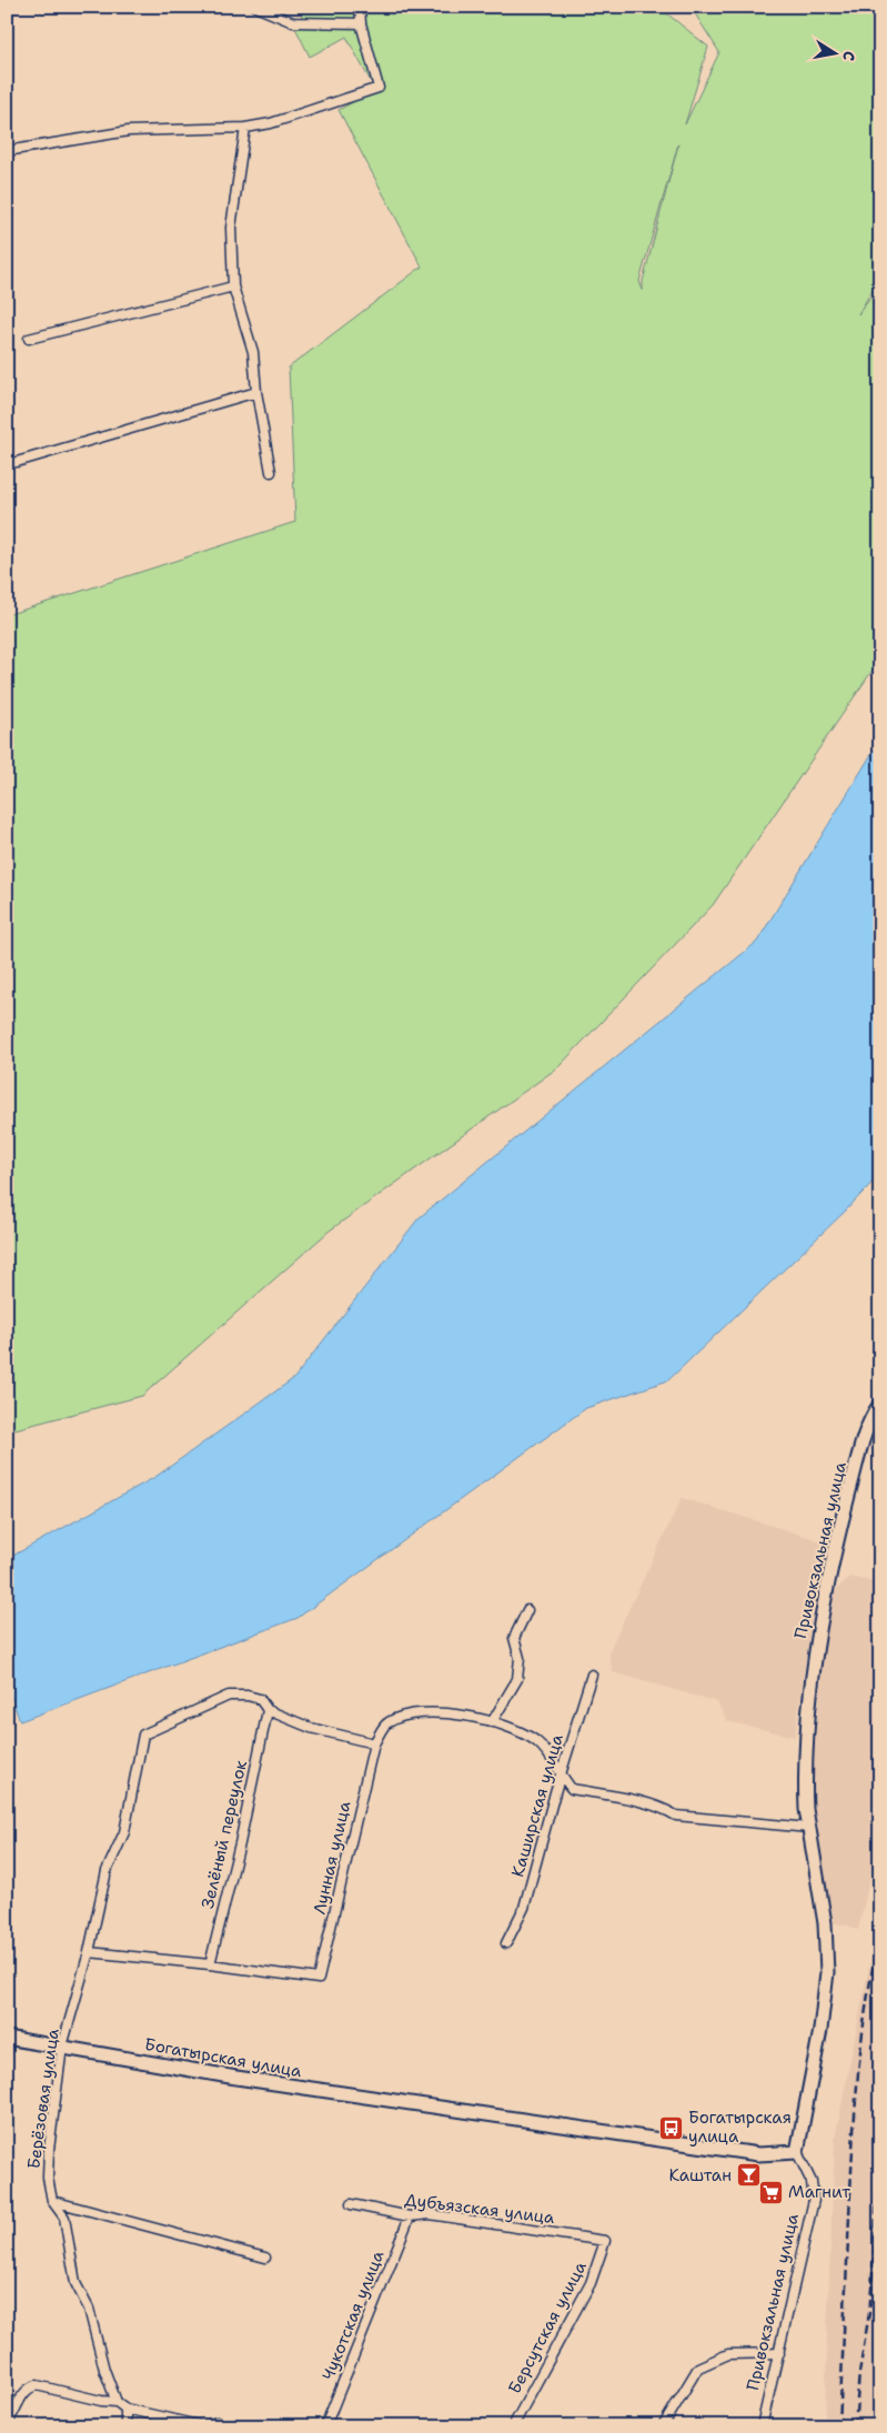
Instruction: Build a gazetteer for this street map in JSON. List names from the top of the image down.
{
  "streets": {
    "main road": ["Привокзальная улица", "Богатырская улица"],
    "street": [
      "Каширская улица",
      "Зелёный переулок",
      "Лунная улица",
      "Берёзовая улица",
      "Дубъязская улица",
      "Чукотская улица",
      "Берсутская улица"
    ]
  },
  "crossings": [
    ["Привокзальная улица", "Богатырская улица"],
    ["Зелёный переулок", "Лунная улица"],
    ["Зелёный переулок", "Берёзовая улица"],
    ["Богатырская улица", "Берёзовая улица"],
    ["Дубъязская улица", "Чукотская улица"],
    ["Дубъязская улица", "Берсутская улица"]
  ],
  "places": {
    "bus stop": ["Богатырская улица"],
    "bar": ["Каштан"],
    "supermarket": ["Магнит"]
  },
  "north": "right"
}
